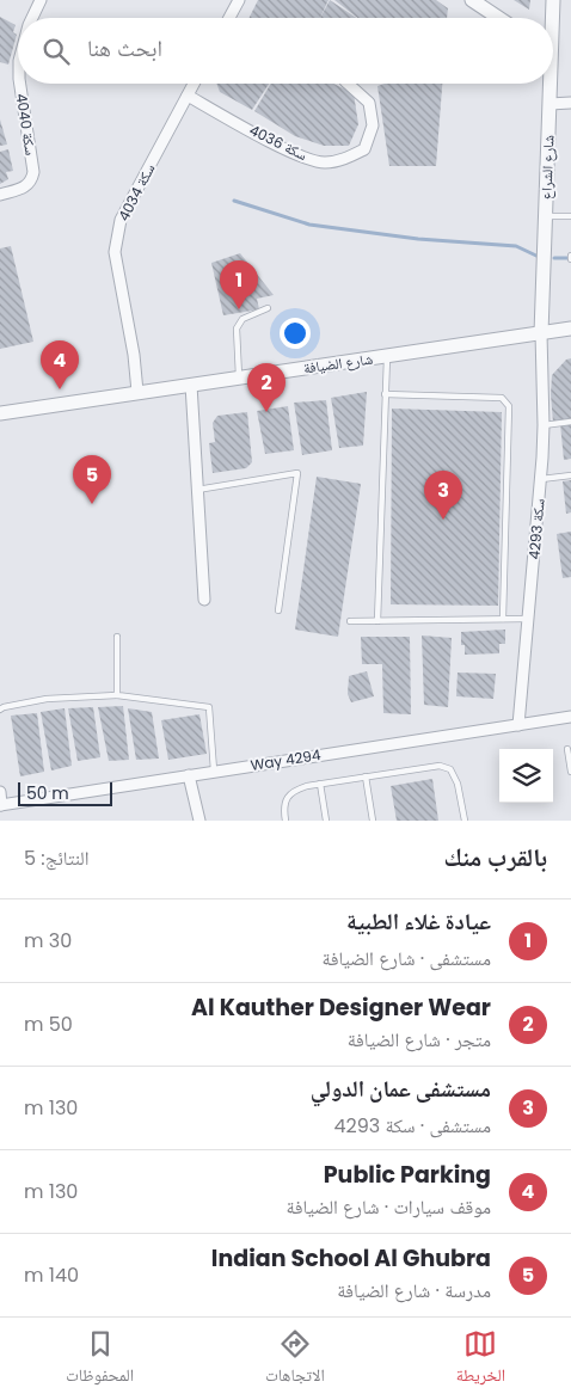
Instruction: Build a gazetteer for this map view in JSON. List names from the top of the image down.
{
  "streets": {
    "street": [
      "سكة 4040",
      "سكة 4036",
      "شارع الشراع",
      "سكة 4034",
      "شارع الضيافة",
      "سكة 4293",
      "Way 4294"
    ]
  },
  "crossings": [
    ["سكة 4036", "سكة 4034"],
    ["شارع الشراع", "شارع الضيافة"],
    ["شارع الشراع", "سكة 4293"],
    ["سكة 4034", "شارع الضيافة"],
    ["شارع الضيافة", "سكة 4293"],
    ["سكة 4293", "Way 4294"]
  ],
  "scale_bar": "50 m",
  "page": {
    "search": "ابحث هنا",
    "pins": [
      "1",
      "4",
      "2",
      "5",
      "3"
    ],
    "scale": "50 m",
    "heading": ["بالقرب منك", "النتائج: 5"],
    "list": [
      {
        "mark": "1",
        "name": "عيادة غلاء الطبية",
        "note": "مستشفى · شارع الضيافة",
        "value": "30 m"
      },
      {
        "mark": "2",
        "name": "Al Kauther Designer Wear",
        "note": "متجر · شارع الضيافة",
        "value": "50 m"
      },
      {
        "mark": "3",
        "name": "مستشفى عمان الدولي",
        "note": "مستشفى · سكة 4293",
        "value": "130 m"
      },
      {
        "mark": "4",
        "name": "Public Parking",
        "note": "موقف سيارات · شارع الضيافة",
        "value": "130 m"
      },
      {
        "mark": "5",
        "name": "Indian School Al Ghubra",
        "note": "مدرسة · شارع الضيافة",
        "value": "140 m"
      }
    ],
    "nav": ["الخريطة", "الاتجاهات", "المحفوظات"]
  }
}
